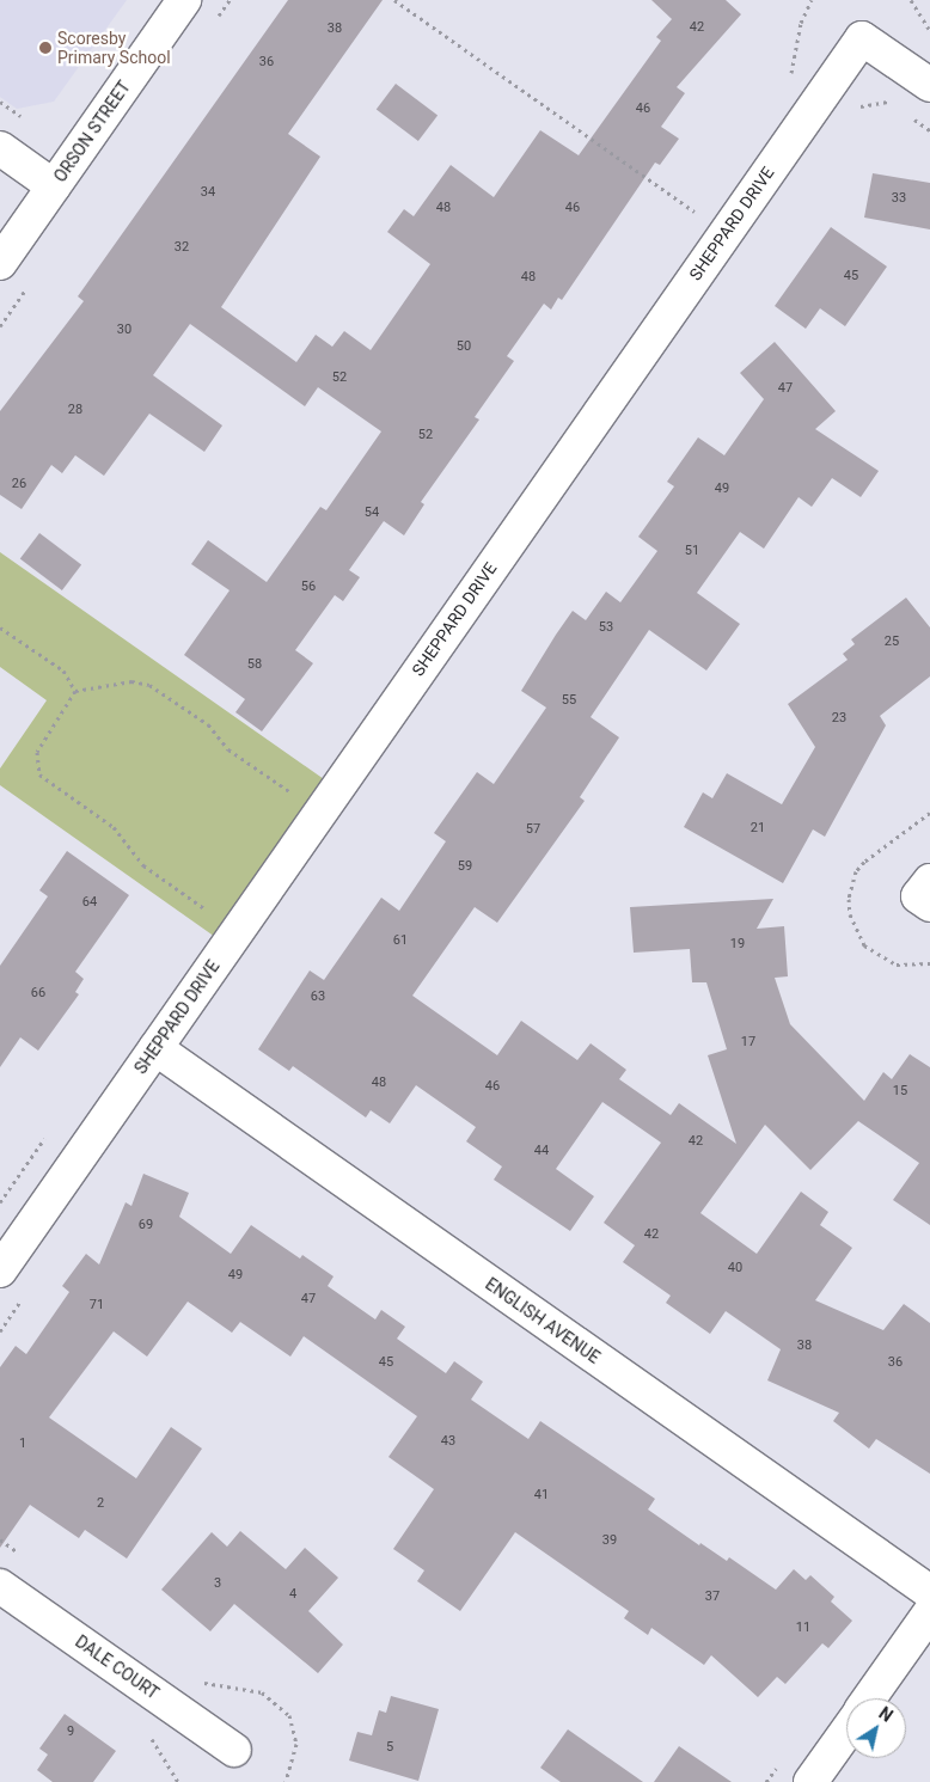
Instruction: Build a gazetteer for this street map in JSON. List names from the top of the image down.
{
  "streets": {
    "street": [
      "ORSON STREET",
      "SHEPPARD DRIVE",
      "ENGLISH AVENUE",
      "DALE COURT"
    ]
  },
  "crossings": [
    ["SHEPPARD DRIVE", "ENGLISH AVENUE"]
  ],
  "places": ["Scoresby Primary School"],
  "house_numbers": [
    "42",
    "38",
    "36",
    "46",
    "34",
    "33",
    "48",
    "46",
    "32",
    "45",
    "48",
    "30",
    "50",
    "52",
    "47",
    "28",
    "52",
    "26",
    "49",
    "54",
    "51",
    "56",
    "53",
    "25",
    "58",
    "55",
    "23",
    "21",
    "57",
    "59",
    "64",
    "61",
    "19",
    "66",
    "63",
    "17",
    "48",
    "46",
    "15",
    "42",
    "44",
    "69",
    "42",
    "40",
    "49",
    "47",
    "71",
    "38",
    "45",
    "36",
    "43",
    "1",
    "41",
    "2",
    "39",
    "3",
    "4",
    "37",
    "11",
    "9",
    "5"
  ],
  "north": "top right"
}
